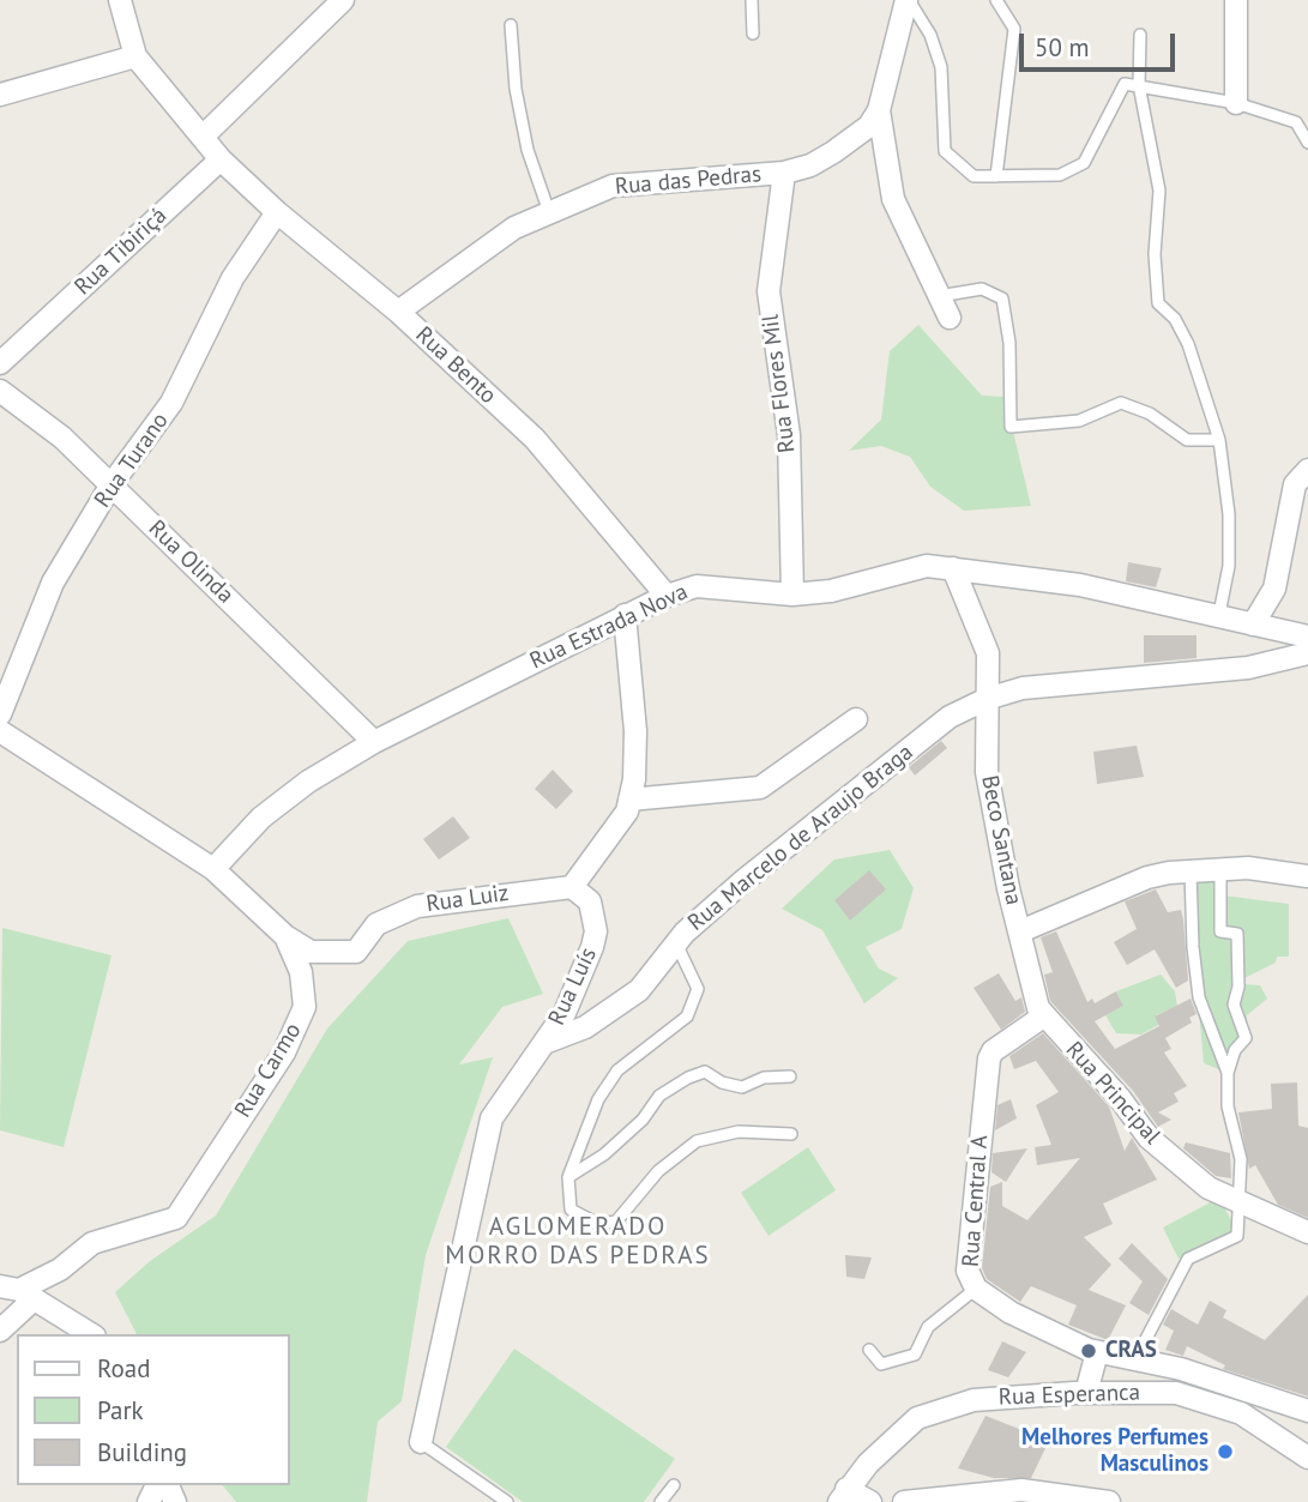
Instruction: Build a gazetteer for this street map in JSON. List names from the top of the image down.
{
  "streets": {
    "street": [
      "Rua das Pedras",
      "Rua Tibiriçá",
      "Rua Bento",
      "Rua Flores Mil",
      "Rua Turano",
      "Rua Olinda",
      "Rua Estrada Nova",
      "Rua Marcelo de Araujo Braga",
      "Beco Santana",
      "Rua Luiz",
      "Rua Luís",
      "Rua Carmo",
      "Rua Principal",
      "Rua Central A",
      "Rua Esperanca"
    ]
  },
  "crossings": [
    ["Rua das Pedras", "Rua Bento"],
    ["Rua das Pedras", "Rua Flores Mil"],
    ["Rua Tibiriçá", "Rua Bento"],
    ["Rua Bento", "Rua Turano"],
    ["Rua Bento", "Rua Estrada Nova"],
    ["Rua Flores Mil", "Rua Estrada Nova"],
    ["Rua Turano", "Rua Olinda"],
    ["Rua Olinda", "Rua Estrada Nova"],
    ["Rua Estrada Nova", "Rua Carmo"],
    ["Rua Marcelo de Araujo Braga", "Beco Santana"],
    ["Rua Marcelo de Araujo Braga", "Rua Luís"],
    ["Beco Santana", "Rua Principal"],
    ["Rua Luiz", "Rua Luís"],
    ["Rua Luiz", "Rua Carmo"],
    ["Rua Principal", "Rua Central A"]
  ],
  "districts": ["AGLOMERADO MORRO DAS PEDRAS"],
  "places": ["CRAS", "Melhores Perfumes Masculinos"],
  "legend": ["Road", "Park", "Building"],
  "scale_bar": "50 m"
}
